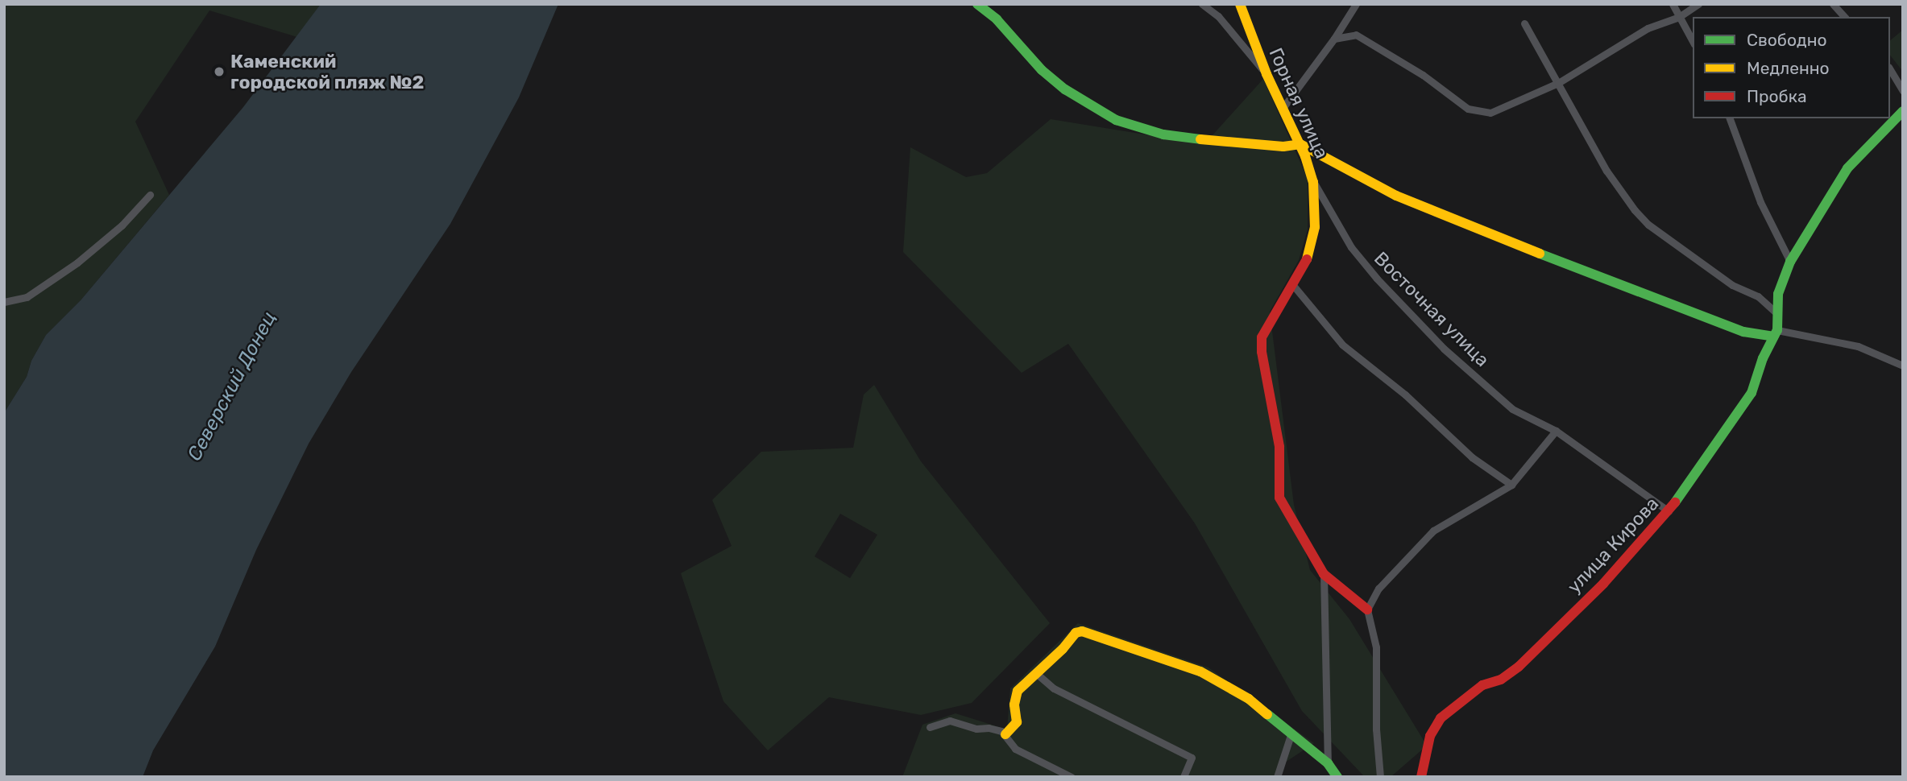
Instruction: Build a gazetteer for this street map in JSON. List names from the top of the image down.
{
  "streets": {
    "street": ["Горная улица", "Восточная улица", "улица Кирова"]
  },
  "crossings": [
    ["Горная улица", "Восточная улица"],
    ["Восточная улица", "улица Кирова"]
  ],
  "water": ["Северский Донец"],
  "places": ["Каменский городской пляж №2"],
  "legend": ["Свободно", "Медленно", "Пробка"]
}
